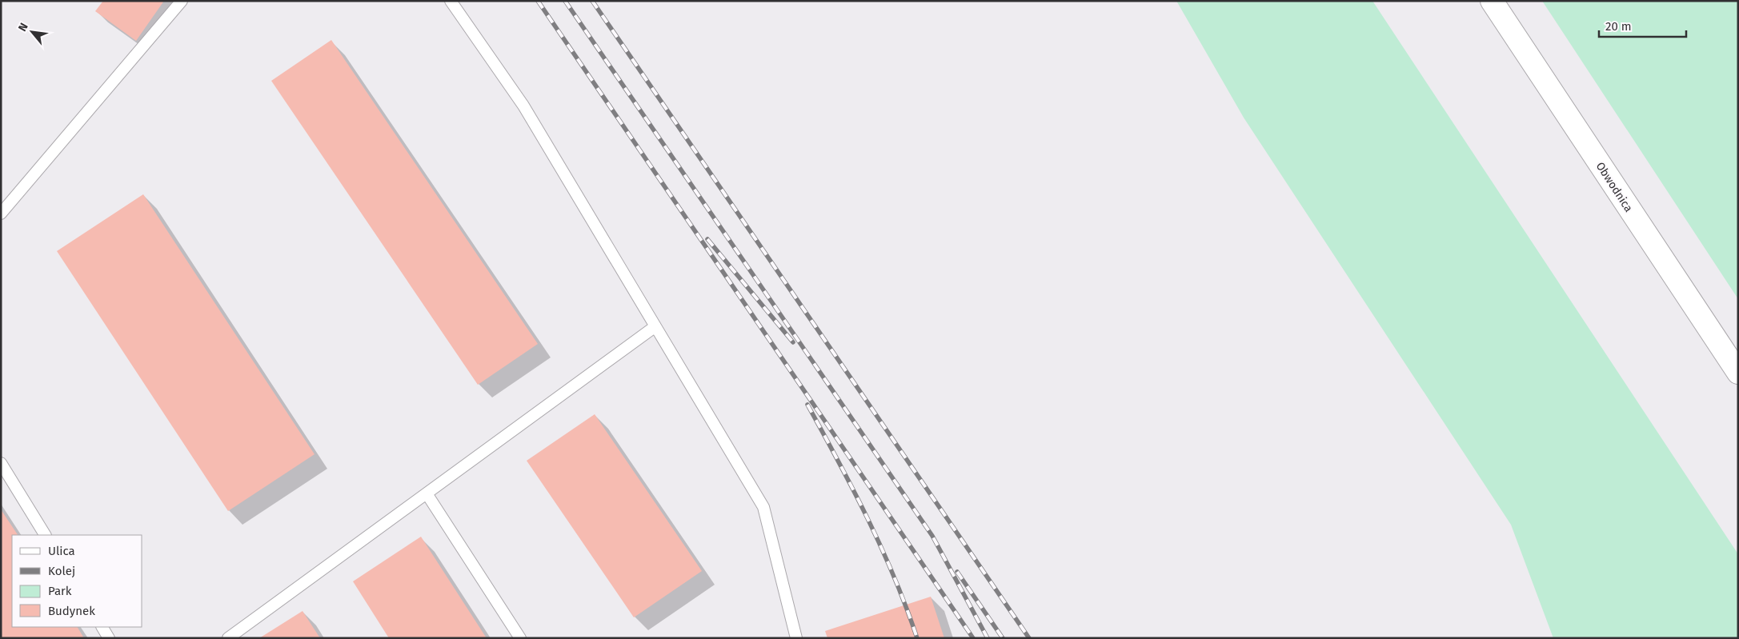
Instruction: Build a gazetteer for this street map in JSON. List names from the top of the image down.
{
  "streets": {
    "main road": ["Obwodnica"]
  },
  "legend": [
    "Ulica",
    "Kolej",
    "Park",
    "Budynek"
  ],
  "scale_bar": "20 m",
  "north": "top left"
}
